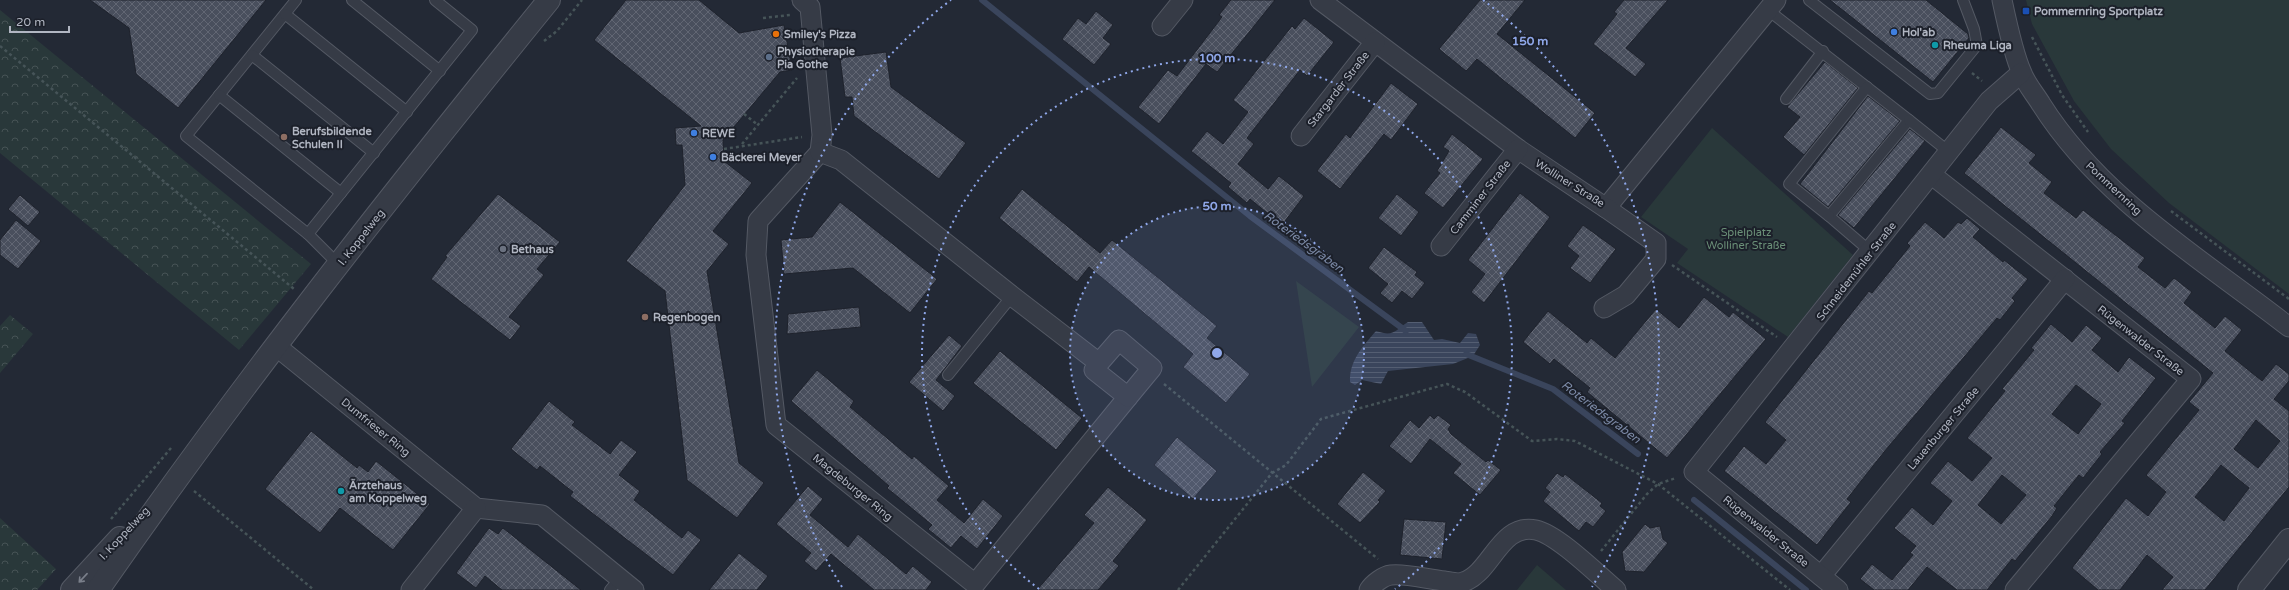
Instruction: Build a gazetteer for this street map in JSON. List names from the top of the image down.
{
  "streets": {
    "street": [
      "Stargarder Straße",
      "Wolliner Straße",
      "Pommernring",
      "Camminer Straße",
      "I. Koppelweg",
      "Schneidemühler Straße",
      "Rügenwalder Straße",
      "Dumfrieser Ring",
      "Lauenburger Straße",
      "Magdeburger Ring"
    ]
  },
  "crossings": [
    ["Stargarder Straße", "Wolliner Straße"],
    ["Wolliner Straße", "Camminer Straße"],
    ["Pommernring", "Schneidemühler Straße"],
    ["I. Koppelweg", "Dumfrieser Ring"],
    ["Schneidemühler Straße", "Rügenwalder Straße"],
    ["Rügenwalder Straße", "Lauenburger Straße"]
  ],
  "water": ["Roteriedsgraben"],
  "parks": ["Spielplatz Wolliner Straße"],
  "places": {
    "transit": ["Pommernring Sportplatz"],
    "other": [
      "Hol'ab",
      "Smiley's Pizza",
      "Rheuma Liga",
      "Physiotherapie Pia Gothe",
      "REWE",
      "Berufsbildende Schulen II",
      "Bäckerei Meyer",
      "Bethaus",
      "Regenbogen",
      "Ärztehaus am Koppelweg"
    ]
  },
  "scale_bar": "20 m",
  "rings": ["150 m", "100 m", "50 m"]
}
